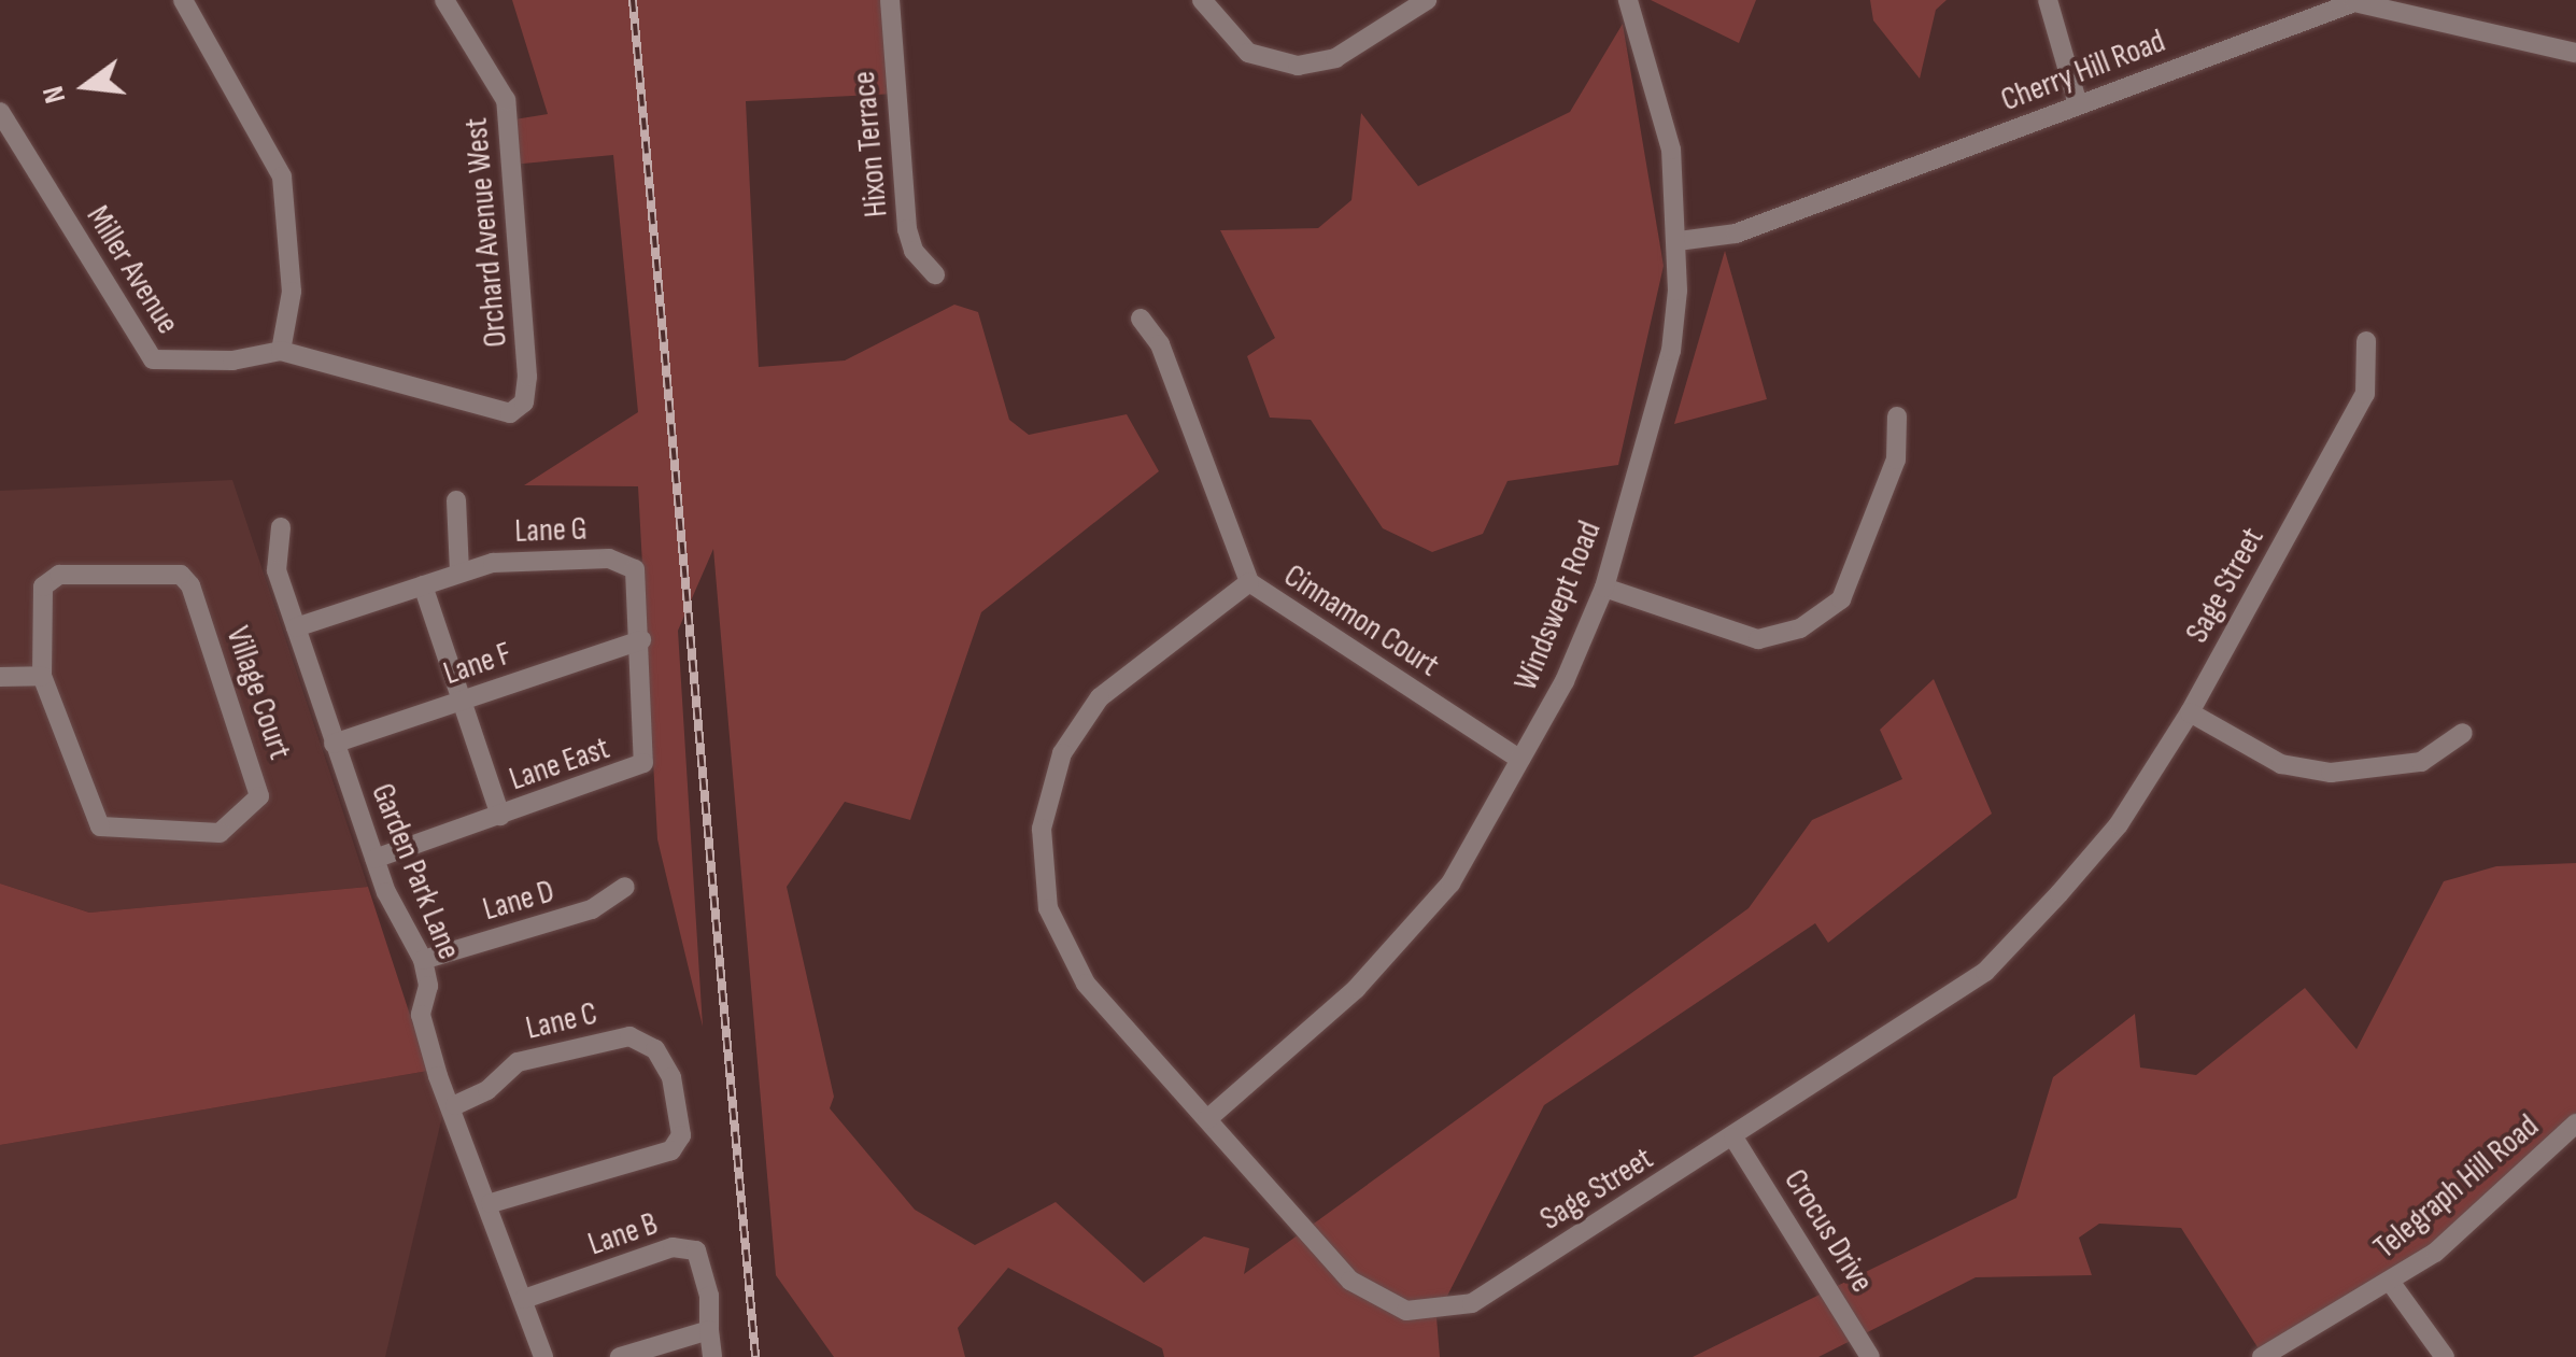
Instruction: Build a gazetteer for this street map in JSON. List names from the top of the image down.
{
  "streets": {
    "street": [
      "Cherry Hill Road",
      "Hixon Terrace",
      "Orchard Avenue West",
      "Miller Avenue",
      "Lane G",
      "Sage Street",
      "Windswept Road",
      "Cinnamon Court",
      "Lane F",
      "Village Court",
      "Lane East",
      "Garden Park Lane",
      "Lane D",
      "Lane C",
      "Telegraph Hill Road",
      "Crocus Drive",
      "Lane B"
    ]
  },
  "crossings": [
    ["Cherry Hill Road", "Windswept Road"],
    ["Orchard Avenue West", "Miller Avenue"],
    ["Lane G", "Lane F"],
    ["Lane G", "Lane East"],
    ["Lane G", "Garden Park Lane"],
    ["Sage Street", "Windswept Road"],
    ["Sage Street", "Cinnamon Court"],
    ["Sage Street", "Crocus Drive"],
    ["Windswept Road", "Cinnamon Court"],
    ["Lane F", "Lane East"],
    ["Lane F", "Garden Park Lane"],
    ["Lane East", "Garden Park Lane"],
    ["Garden Park Lane", "Lane D"],
    ["Garden Park Lane", "Lane C"],
    ["Garden Park Lane", "Lane B"]
  ],
  "north": "left"
}
